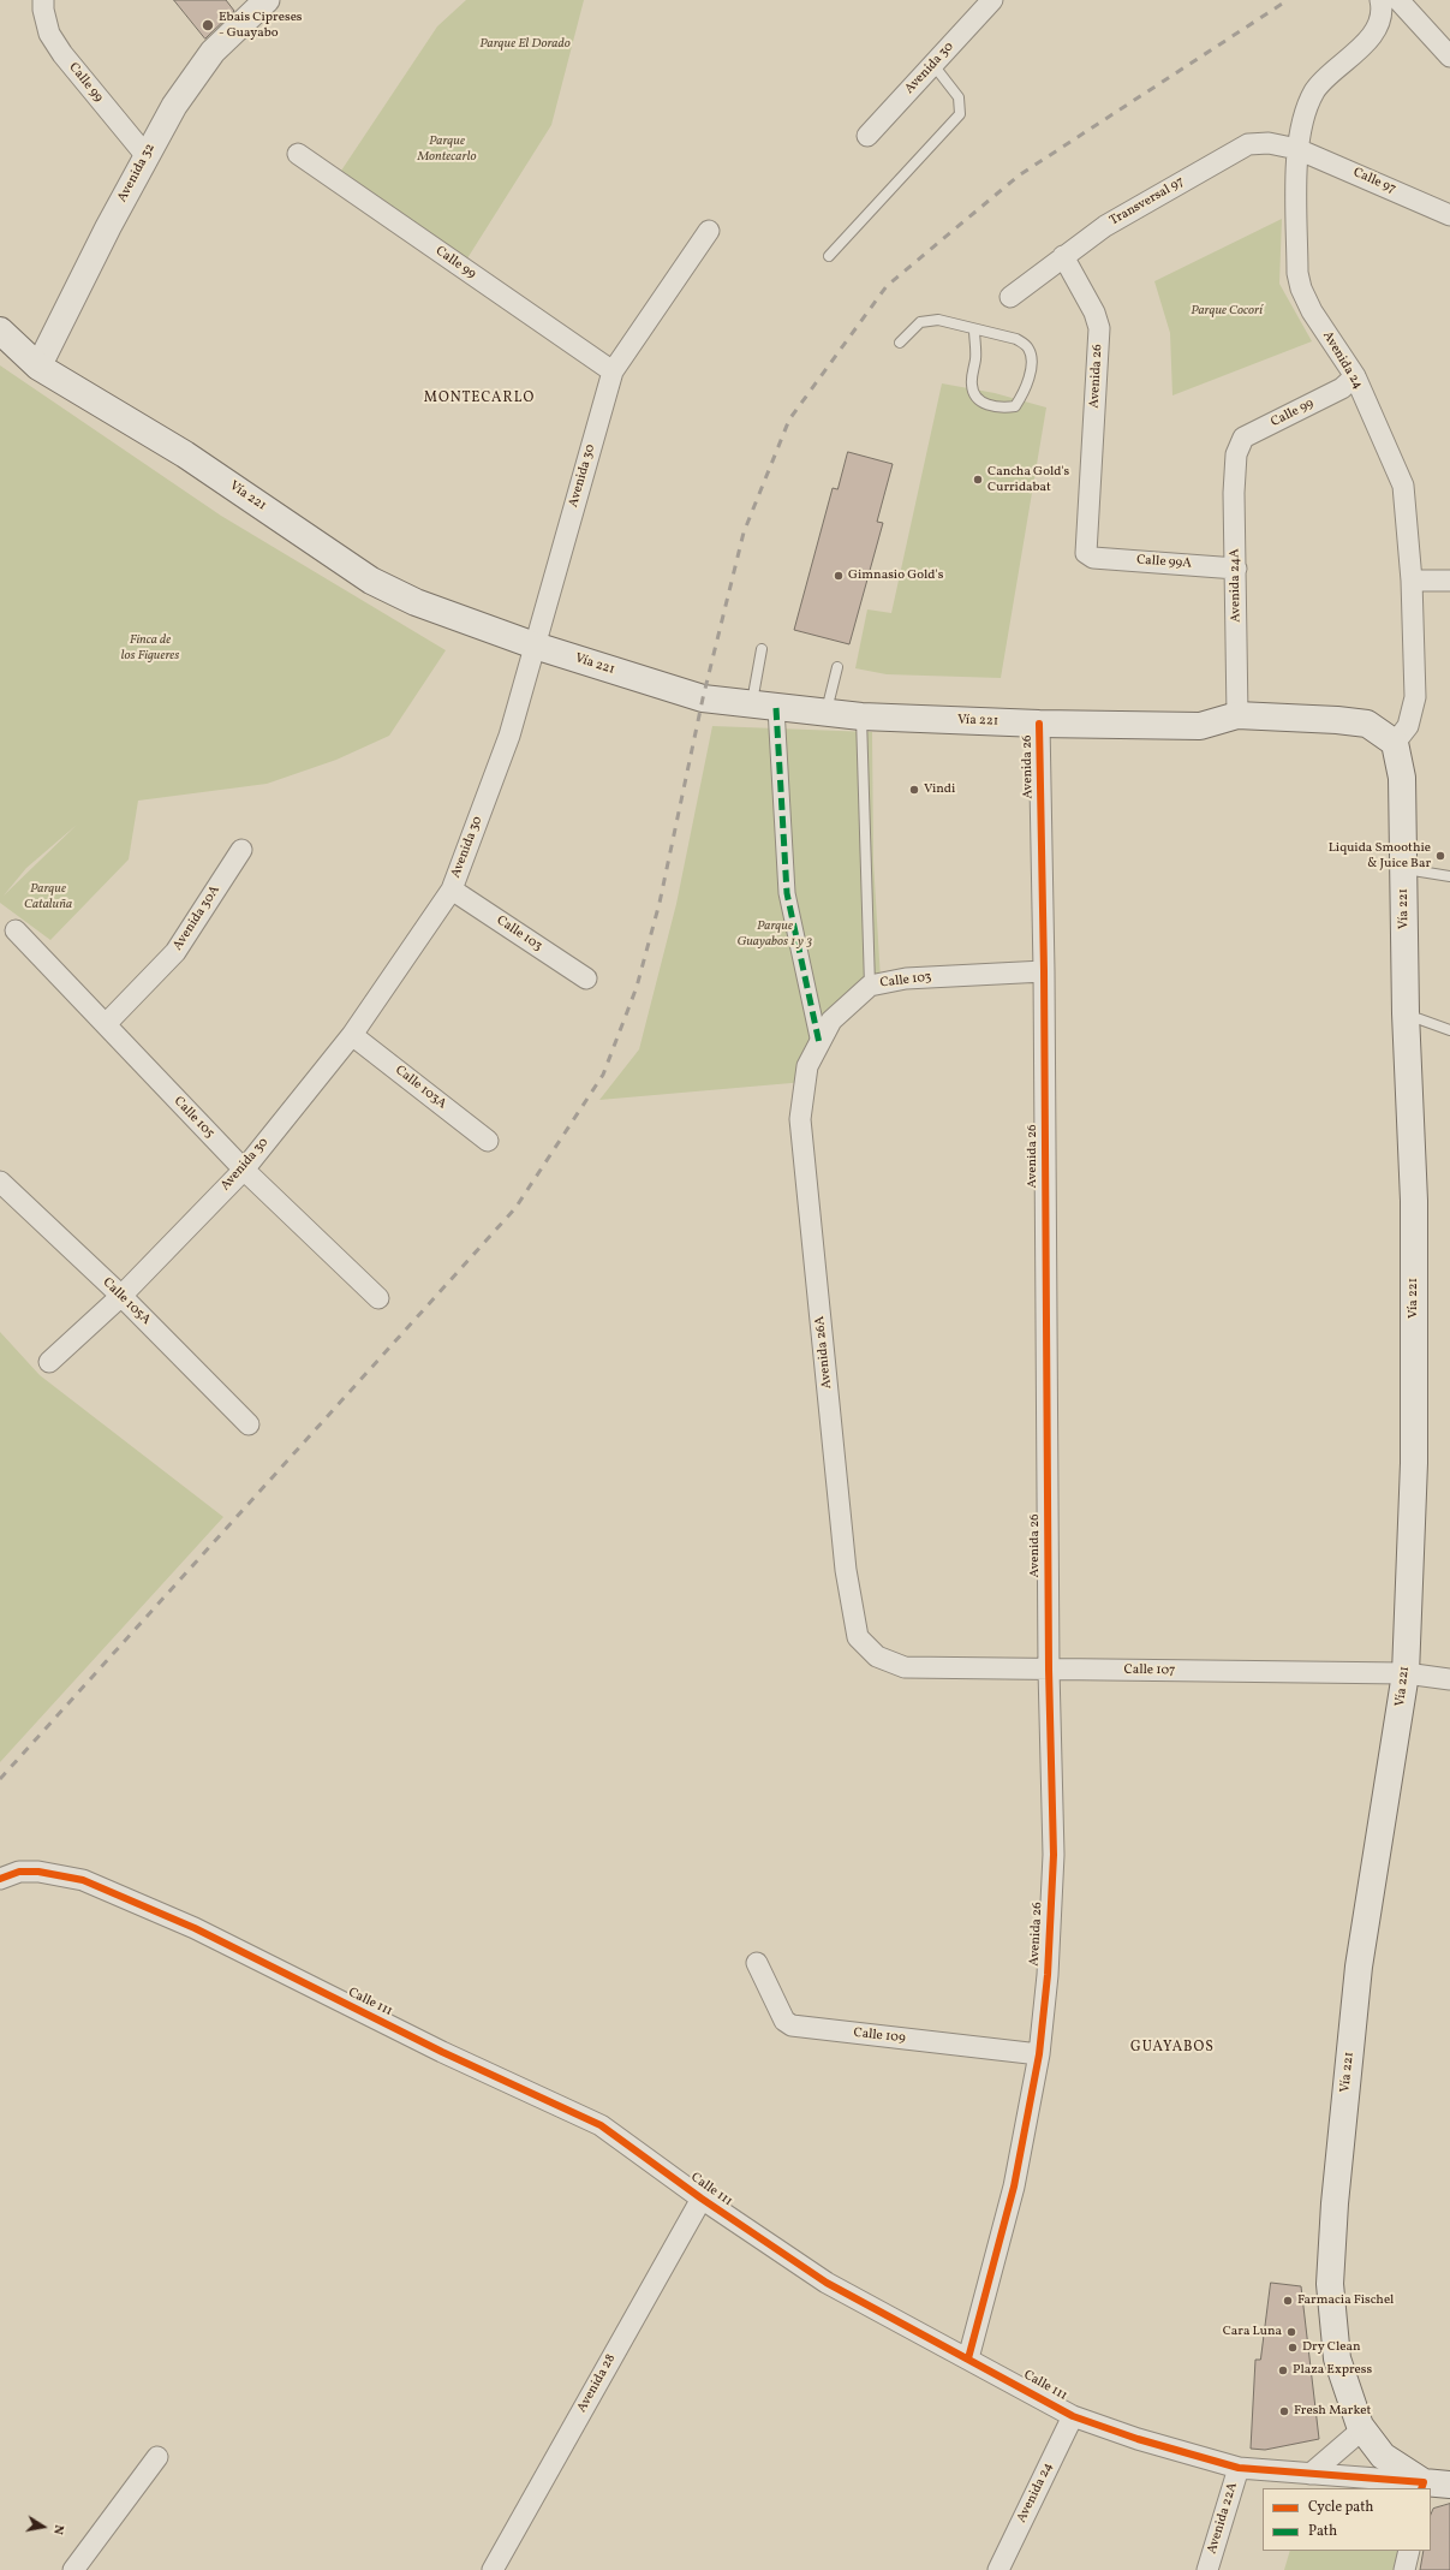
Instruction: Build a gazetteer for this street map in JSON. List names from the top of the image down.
{
  "streets": {
    "main road": ["Vía 221"],
    "street": [
      "Avenida 30",
      "Calle 99",
      "Avenida 32",
      "Calle 97",
      "Transversal 97",
      "Avenida 24",
      "Avenida 26",
      "Calle 99A",
      "Avenida 24A",
      "Avenida 30A",
      "Calle 103",
      "Calle 103A",
      "Calle 105",
      "Calle 105A",
      "Avenida 26A",
      "Calle 107",
      "Calle 111",
      "Calle 109",
      "Avenida 28",
      "Avenida 22A"
    ]
  },
  "crossings": [
    ["Avenida 30", "Calle 99"],
    ["Avenida 30", "Vía 221"],
    ["Avenida 30", "Calle 103"],
    ["Avenida 30", "Calle 103A"],
    ["Avenida 30", "Calle 105"],
    ["Avenida 30", "Calle 105A"],
    ["Calle 99", "Avenida 32"],
    ["Calle 99", "Avenida 24"],
    ["Calle 99", "Avenida 24A"],
    ["Avenida 32", "Vía 221"],
    ["Calle 97", "Transversal 97"],
    ["Calle 97", "Avenida 24"],
    ["Transversal 97", "Avenida 24"],
    ["Transversal 97", "Avenida 26"],
    ["Avenida 24", "Vía 221"],
    ["Avenida 24", "Calle 111"],
    ["Avenida 26", "Vía 221"],
    ["Avenida 26", "Calle 99A"],
    ["Avenida 26", "Calle 103"],
    ["Avenida 26", "Calle 107"],
    ["Avenida 26", "Calle 111"],
    ["Avenida 26", "Calle 109"],
    ["Vía 221", "Avenida 24A"],
    ["Vía 221", "Calle 107"],
    ["Vía 221", "Calle 111"],
    ["Calle 99A", "Avenida 24A"],
    ["Avenida 30A", "Calle 105"],
    ["Calle 103", "Avenida 26A"],
    ["Avenida 26A", "Calle 107"],
    ["Calle 111", "Avenida 28"],
    ["Calle 111", "Avenida 22A"]
  ],
  "districts": ["MONTECARLO", "GUAYABOS"],
  "parks": [
    "Parque El Dorado",
    "Parque Montecarlo",
    "Parque Cocorí",
    "Finca de los Figueres",
    "Parque Cataluña",
    "Parque Guayabos 1 y 3"
  ],
  "places": [
    "Ebais Cipreses - Guayabo",
    "Cancha Gold's Curridabat",
    "Gimnasio Gold's",
    "Vindi",
    "Liquida Smoothie & Juice Bar",
    "Farmacia Fischel",
    "Cara Luna",
    "Dry Clean",
    "Plaza Express",
    "Fresh Market"
  ],
  "legend": ["Cycle path", "Path"],
  "north": "right"
}
